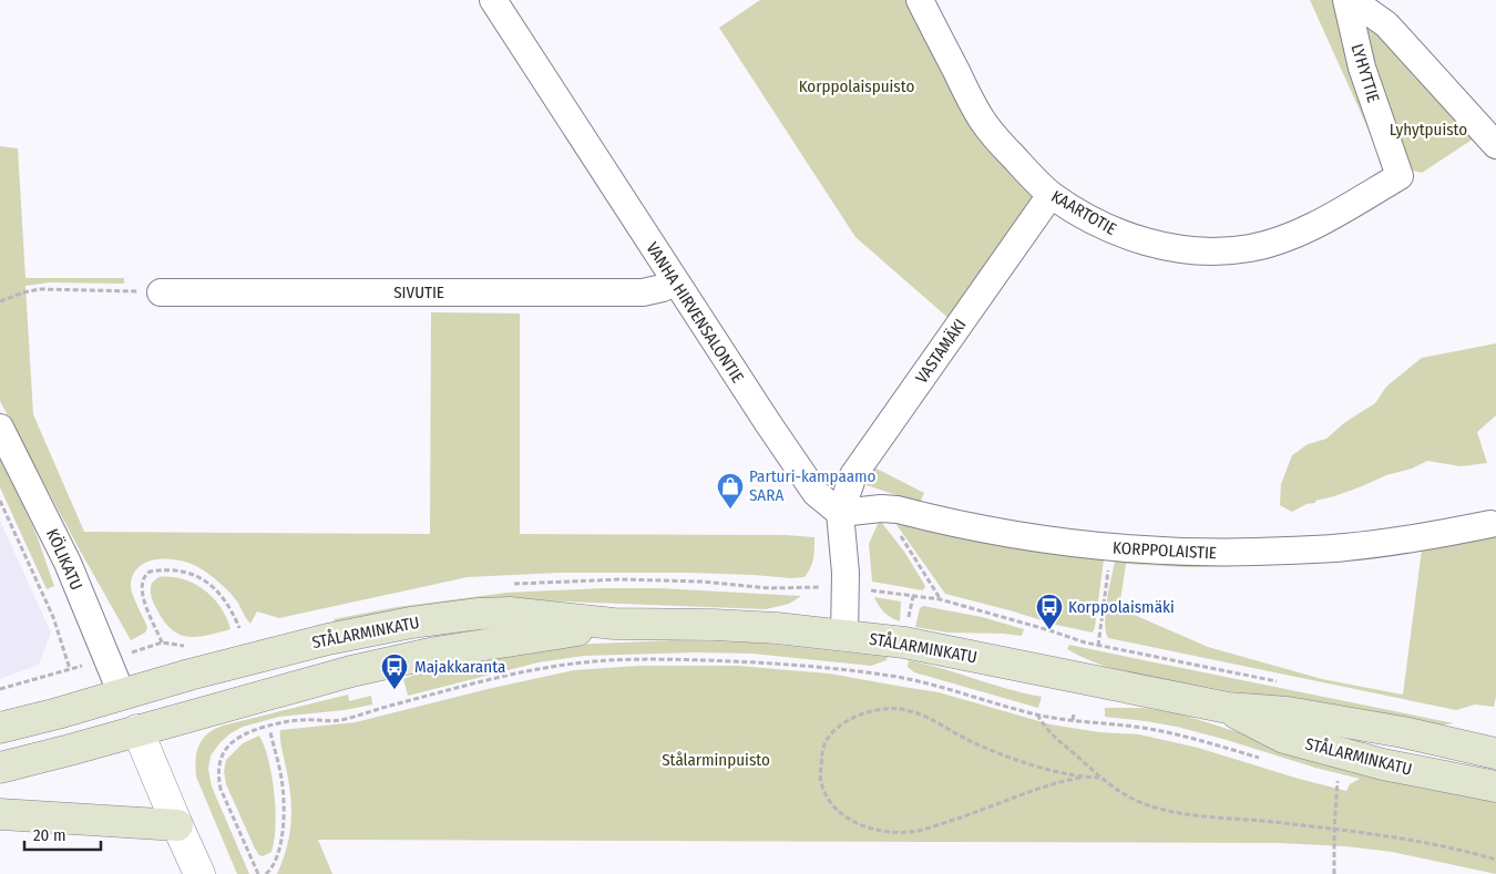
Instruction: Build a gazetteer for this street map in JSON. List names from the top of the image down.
{
  "streets": {
    "main road": ["STÅLARMINKATU"],
    "street": [
      "LYHYTTIE",
      "KAARTOTIE",
      "SIVUTIE",
      "VANHA HIRVENSALONTIE",
      "VASTAMÄKI",
      "KORPPOLAISTIE",
      "KÖLIKATU"
    ]
  },
  "crossings": [
    ["LYHYTTIE", "KAARTOTIE"],
    ["KAARTOTIE", "VASTAMÄKI"],
    ["SIVUTIE", "VANHA HIRVENSALONTIE"],
    ["VANHA HIRVENSALONTIE", "VASTAMÄKI"],
    ["VANHA HIRVENSALONTIE", "KORPPOLAISTIE"],
    ["VASTAMÄKI", "KORPPOLAISTIE"],
    ["KÖLIKATU", "STÅLARMINKATU"]
  ],
  "parks": ["Korppolaispuisto", "Lyhytpuisto", "Stålarminpuisto"],
  "places": {
    "shop": ["Parturi-kampaamo SARA"],
    "bus stop": ["Korppolaismäki", "Majakkaranta"]
  },
  "scale_bar": "20 m"
}
